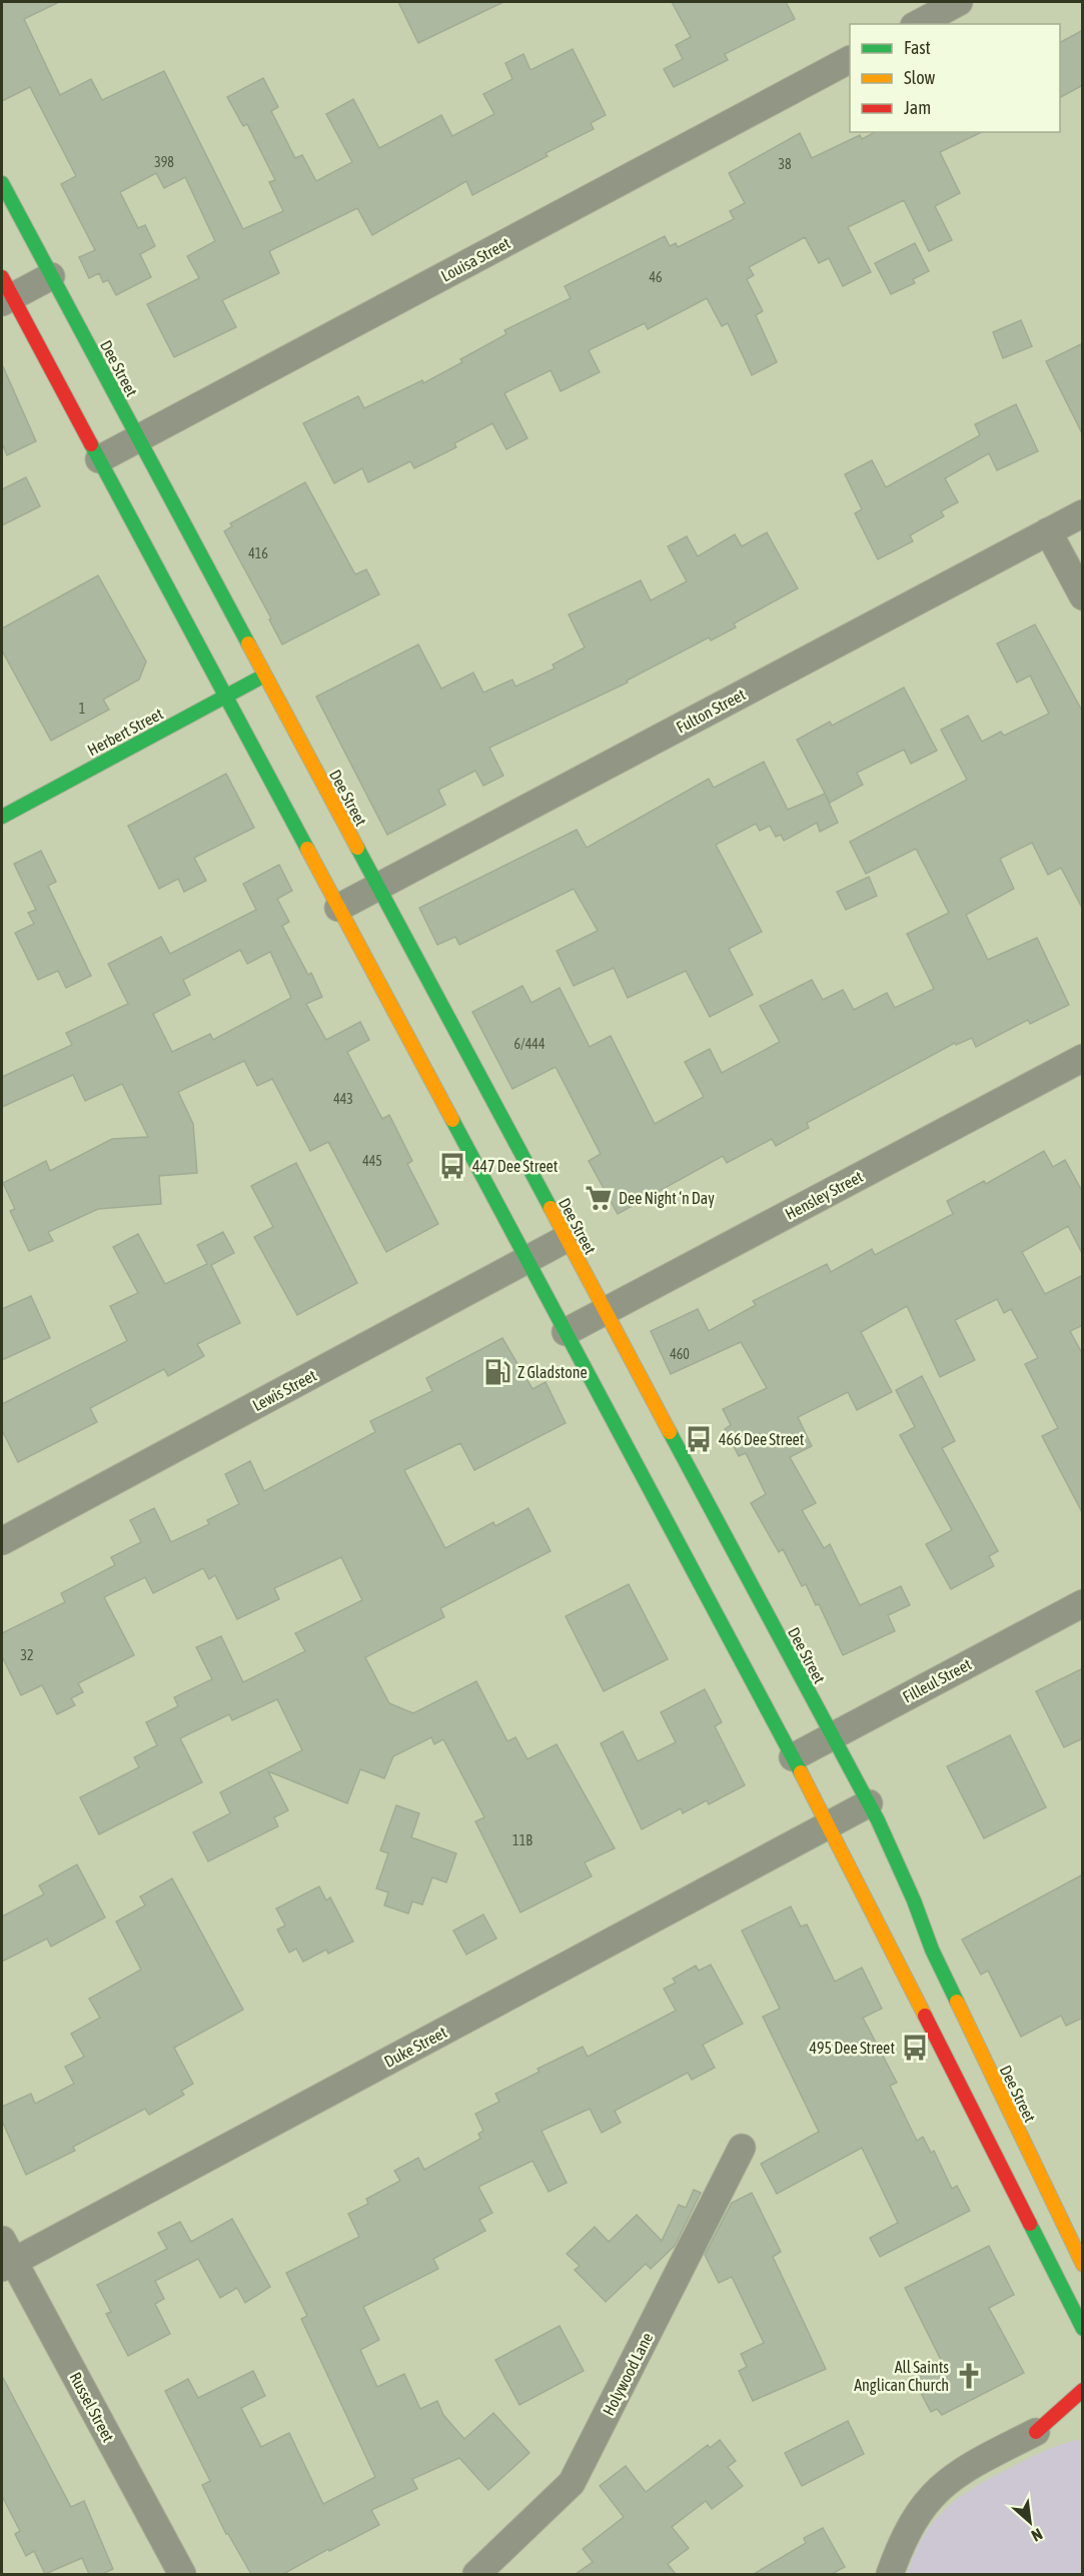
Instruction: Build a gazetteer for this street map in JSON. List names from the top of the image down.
{
  "streets": {
    "main road": ["Dee Street", "Herbert Street"],
    "street": [
      "Louisa Street",
      "Fulton Street",
      "Hensley Street",
      "Lewis Street",
      "Filleul Street",
      "Duke Street",
      "Holywood Lane",
      "Russel Street"
    ]
  },
  "crossings": [
    ["Louisa Street", "Dee Street"],
    ["Dee Street", "Fulton Street"],
    ["Dee Street", "Herbert Street"],
    ["Dee Street", "Hensley Street"],
    ["Dee Street", "Lewis Street"],
    ["Dee Street", "Filleul Street"],
    ["Dee Street", "Duke Street"],
    ["Duke Street", "Russel Street"]
  ],
  "places": {
    "bus stop": ["447 Dee Street", "466 Dee Street", "495 Dee Street"],
    "supermarket": ["Dee Night ‘n Day"],
    "fuel station": ["Z Gladstone"],
    "church": ["All Saints Anglican Church"]
  },
  "house_numbers": [
    "398",
    "38",
    "46",
    "416",
    "1",
    "6/444",
    "443",
    "445",
    "460",
    "32",
    "11B"
  ],
  "legend": ["Fast", "Slow", "Jam"],
  "north": "bottom right"
}
